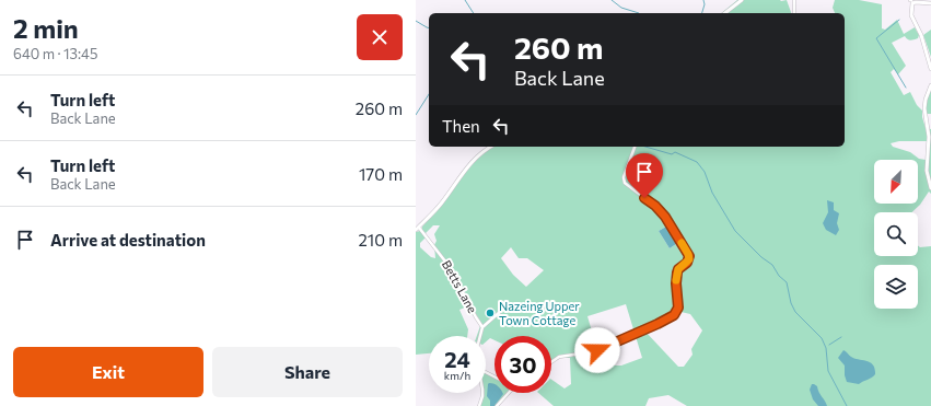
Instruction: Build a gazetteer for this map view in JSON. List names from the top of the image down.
{
  "streets": {
    "street": ["Betts Lane"]
  },
  "places": ["Nazeing Upper Town Cottage"],
  "north": "bottom left",
  "page": {
    "heading": ["2 min", "640 m · 13:45"],
    "turn": ["260 m", "Back Lane"],
    "list": [
      {
        "name": "Turn left",
        "note": "Back Lane",
        "value": "260 m"
      },
      {
        "name": "Turn left",
        "note": "Back Lane",
        "value": "170 m"
      },
      {
        "name": "Arrive at destination",
        "value": "210 m"
      }
    ],
    "then": "Then",
    "speed": "24 km/h",
    "limit": "30",
    "buttons": ["Exit", "Share"]
  }
}
